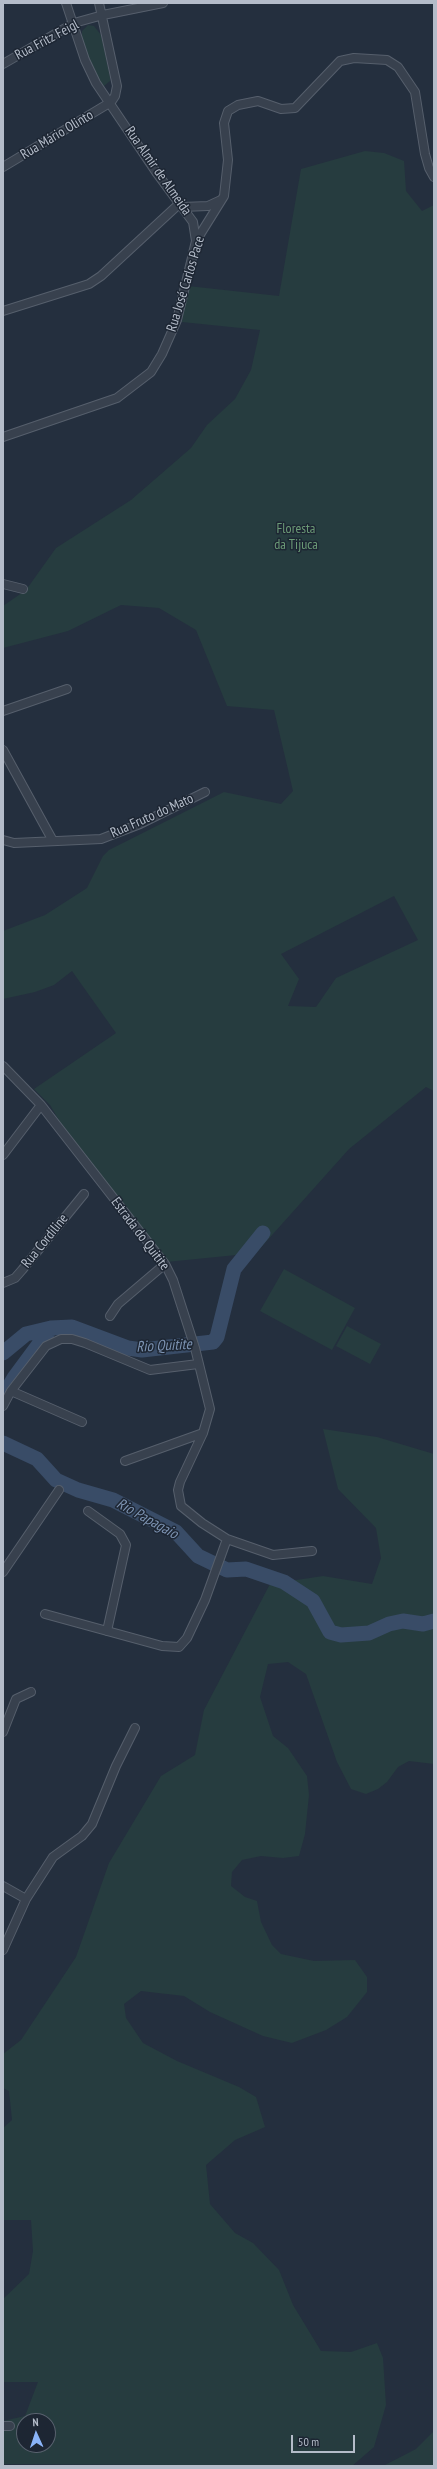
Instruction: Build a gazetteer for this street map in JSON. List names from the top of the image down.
{
  "streets": {
    "street": [
      "Rua Fritz Feigl",
      "Rua Mário Olinto",
      "Rua Almir de Almeida",
      "Rua José Carlos Pace",
      "Rua Fruto do Mato",
      "Estrada do Quitite",
      "Rua Cordiline"
    ]
  },
  "crossings": [
    ["Rua Fritz Feigl", "Rua Mário Olinto"],
    ["Rua Mário Olinto", "Rua Almir de Almeida"],
    ["Rua Almir de Almeida", "Rua José Carlos Pace"]
  ],
  "water": ["Rio Quitite", "Rio Papagaio"],
  "parks": ["Floresta da Tijuca"],
  "scale_bar": "50 m",
  "north": "top"
}
